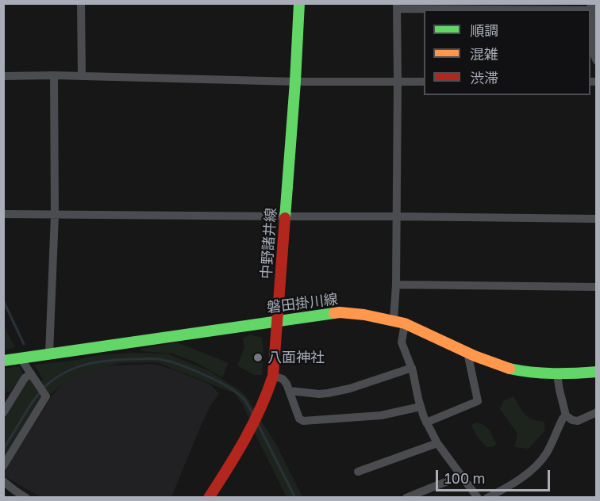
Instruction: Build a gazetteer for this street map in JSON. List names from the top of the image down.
{
  "streets": {
    "main road": ["中野諸井線", "磐田掛川線"]
  },
  "crossings": [
    ["中野諸井線", "磐田掛川線"]
  ],
  "places": ["八面神社"],
  "legend": ["順調", "混雑", "渋滞"],
  "scale_bar": "100 m"
}
